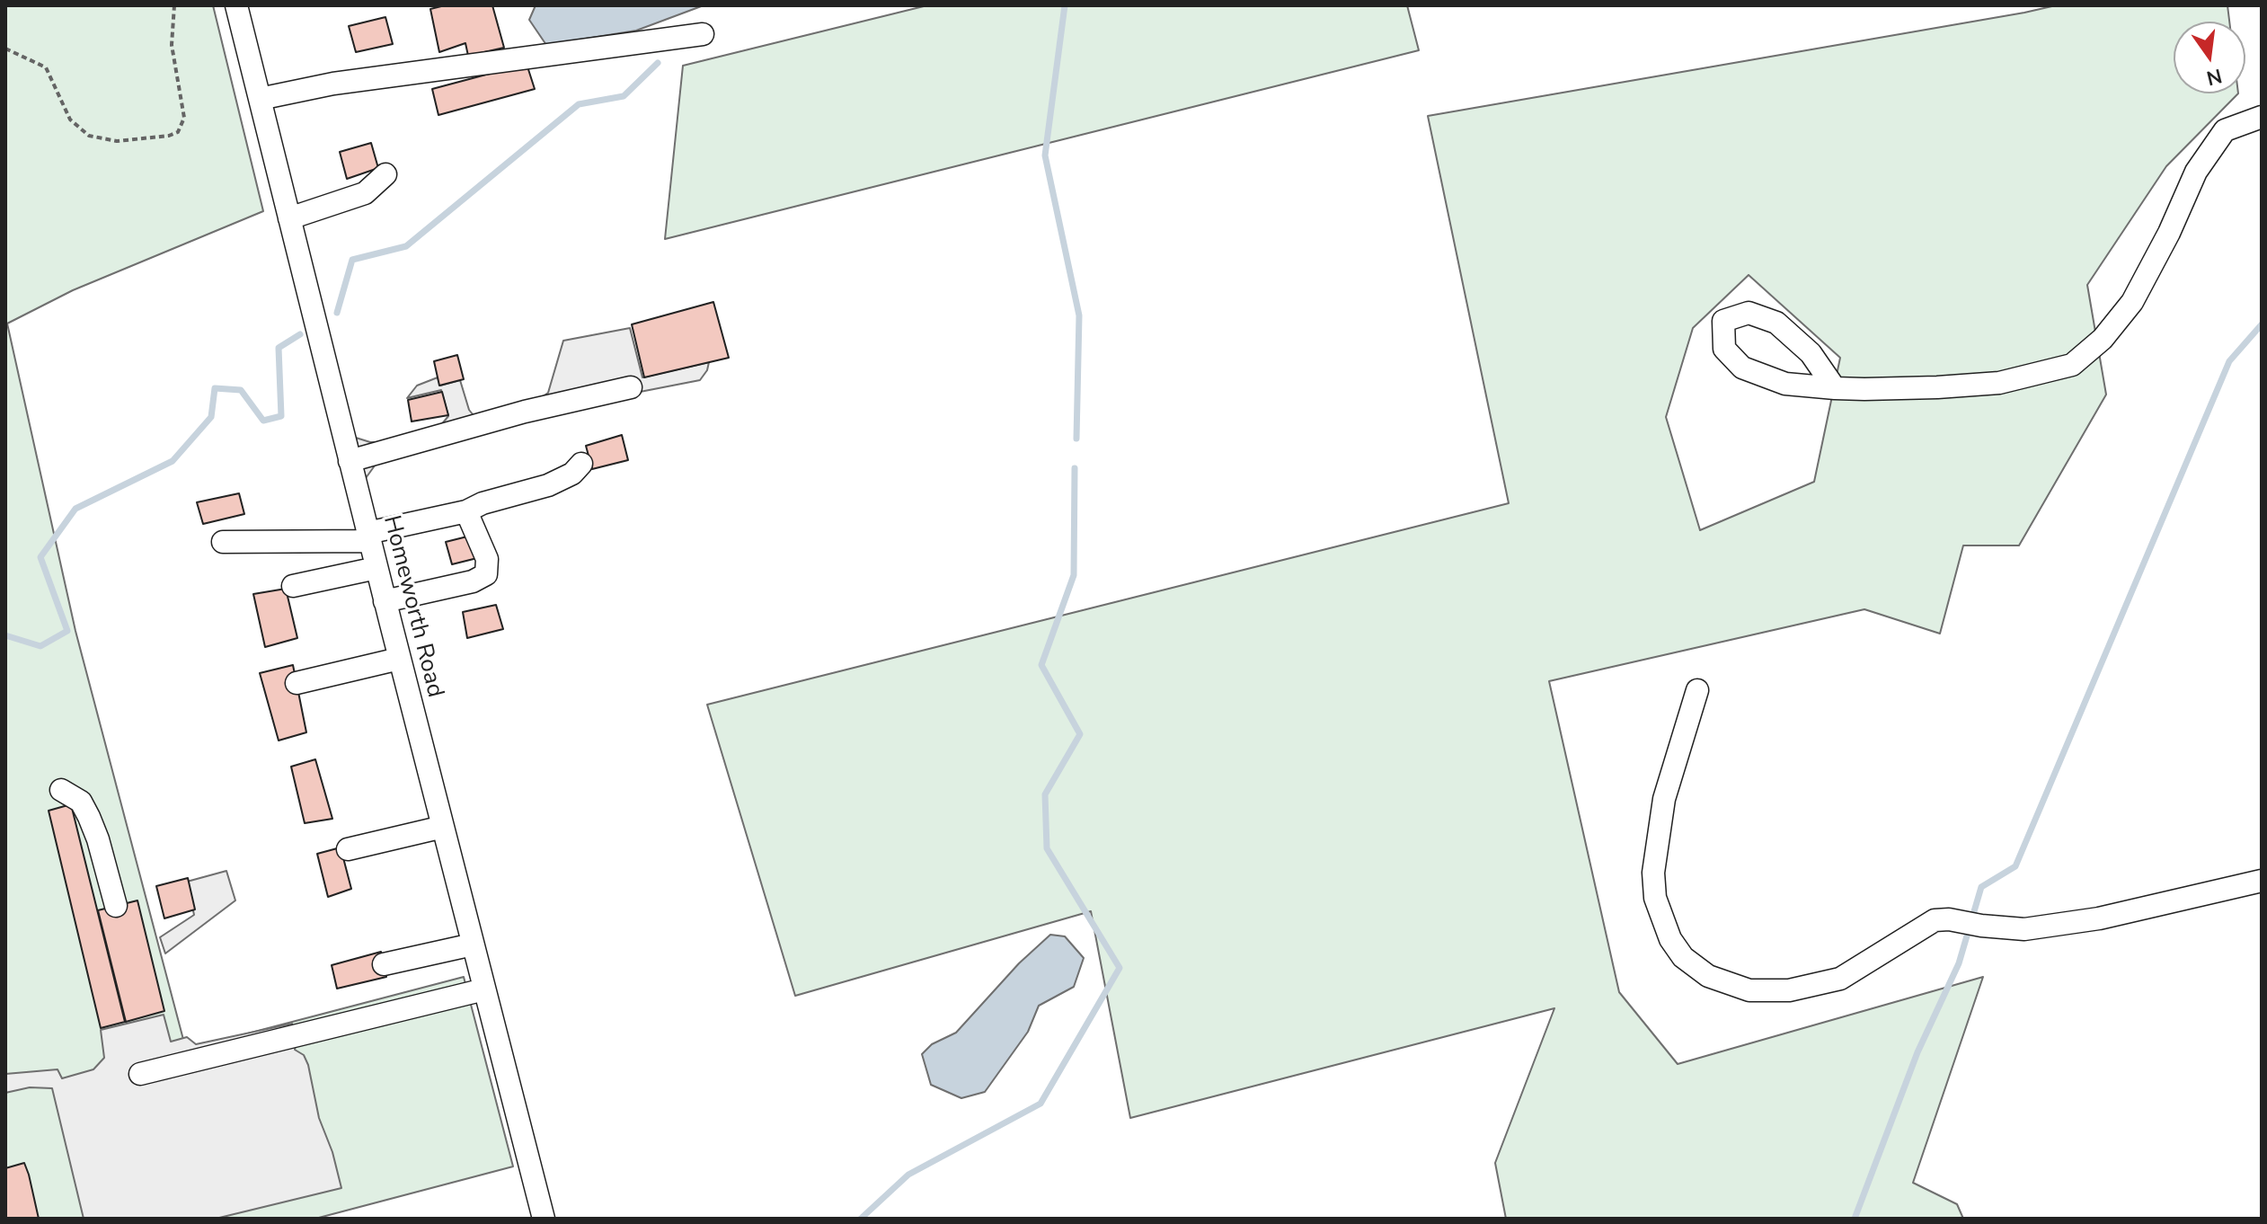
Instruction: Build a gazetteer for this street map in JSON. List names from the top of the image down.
{
  "streets": {
    "street": ["Homeworth Road"]
  },
  "north": "bottom"
}
